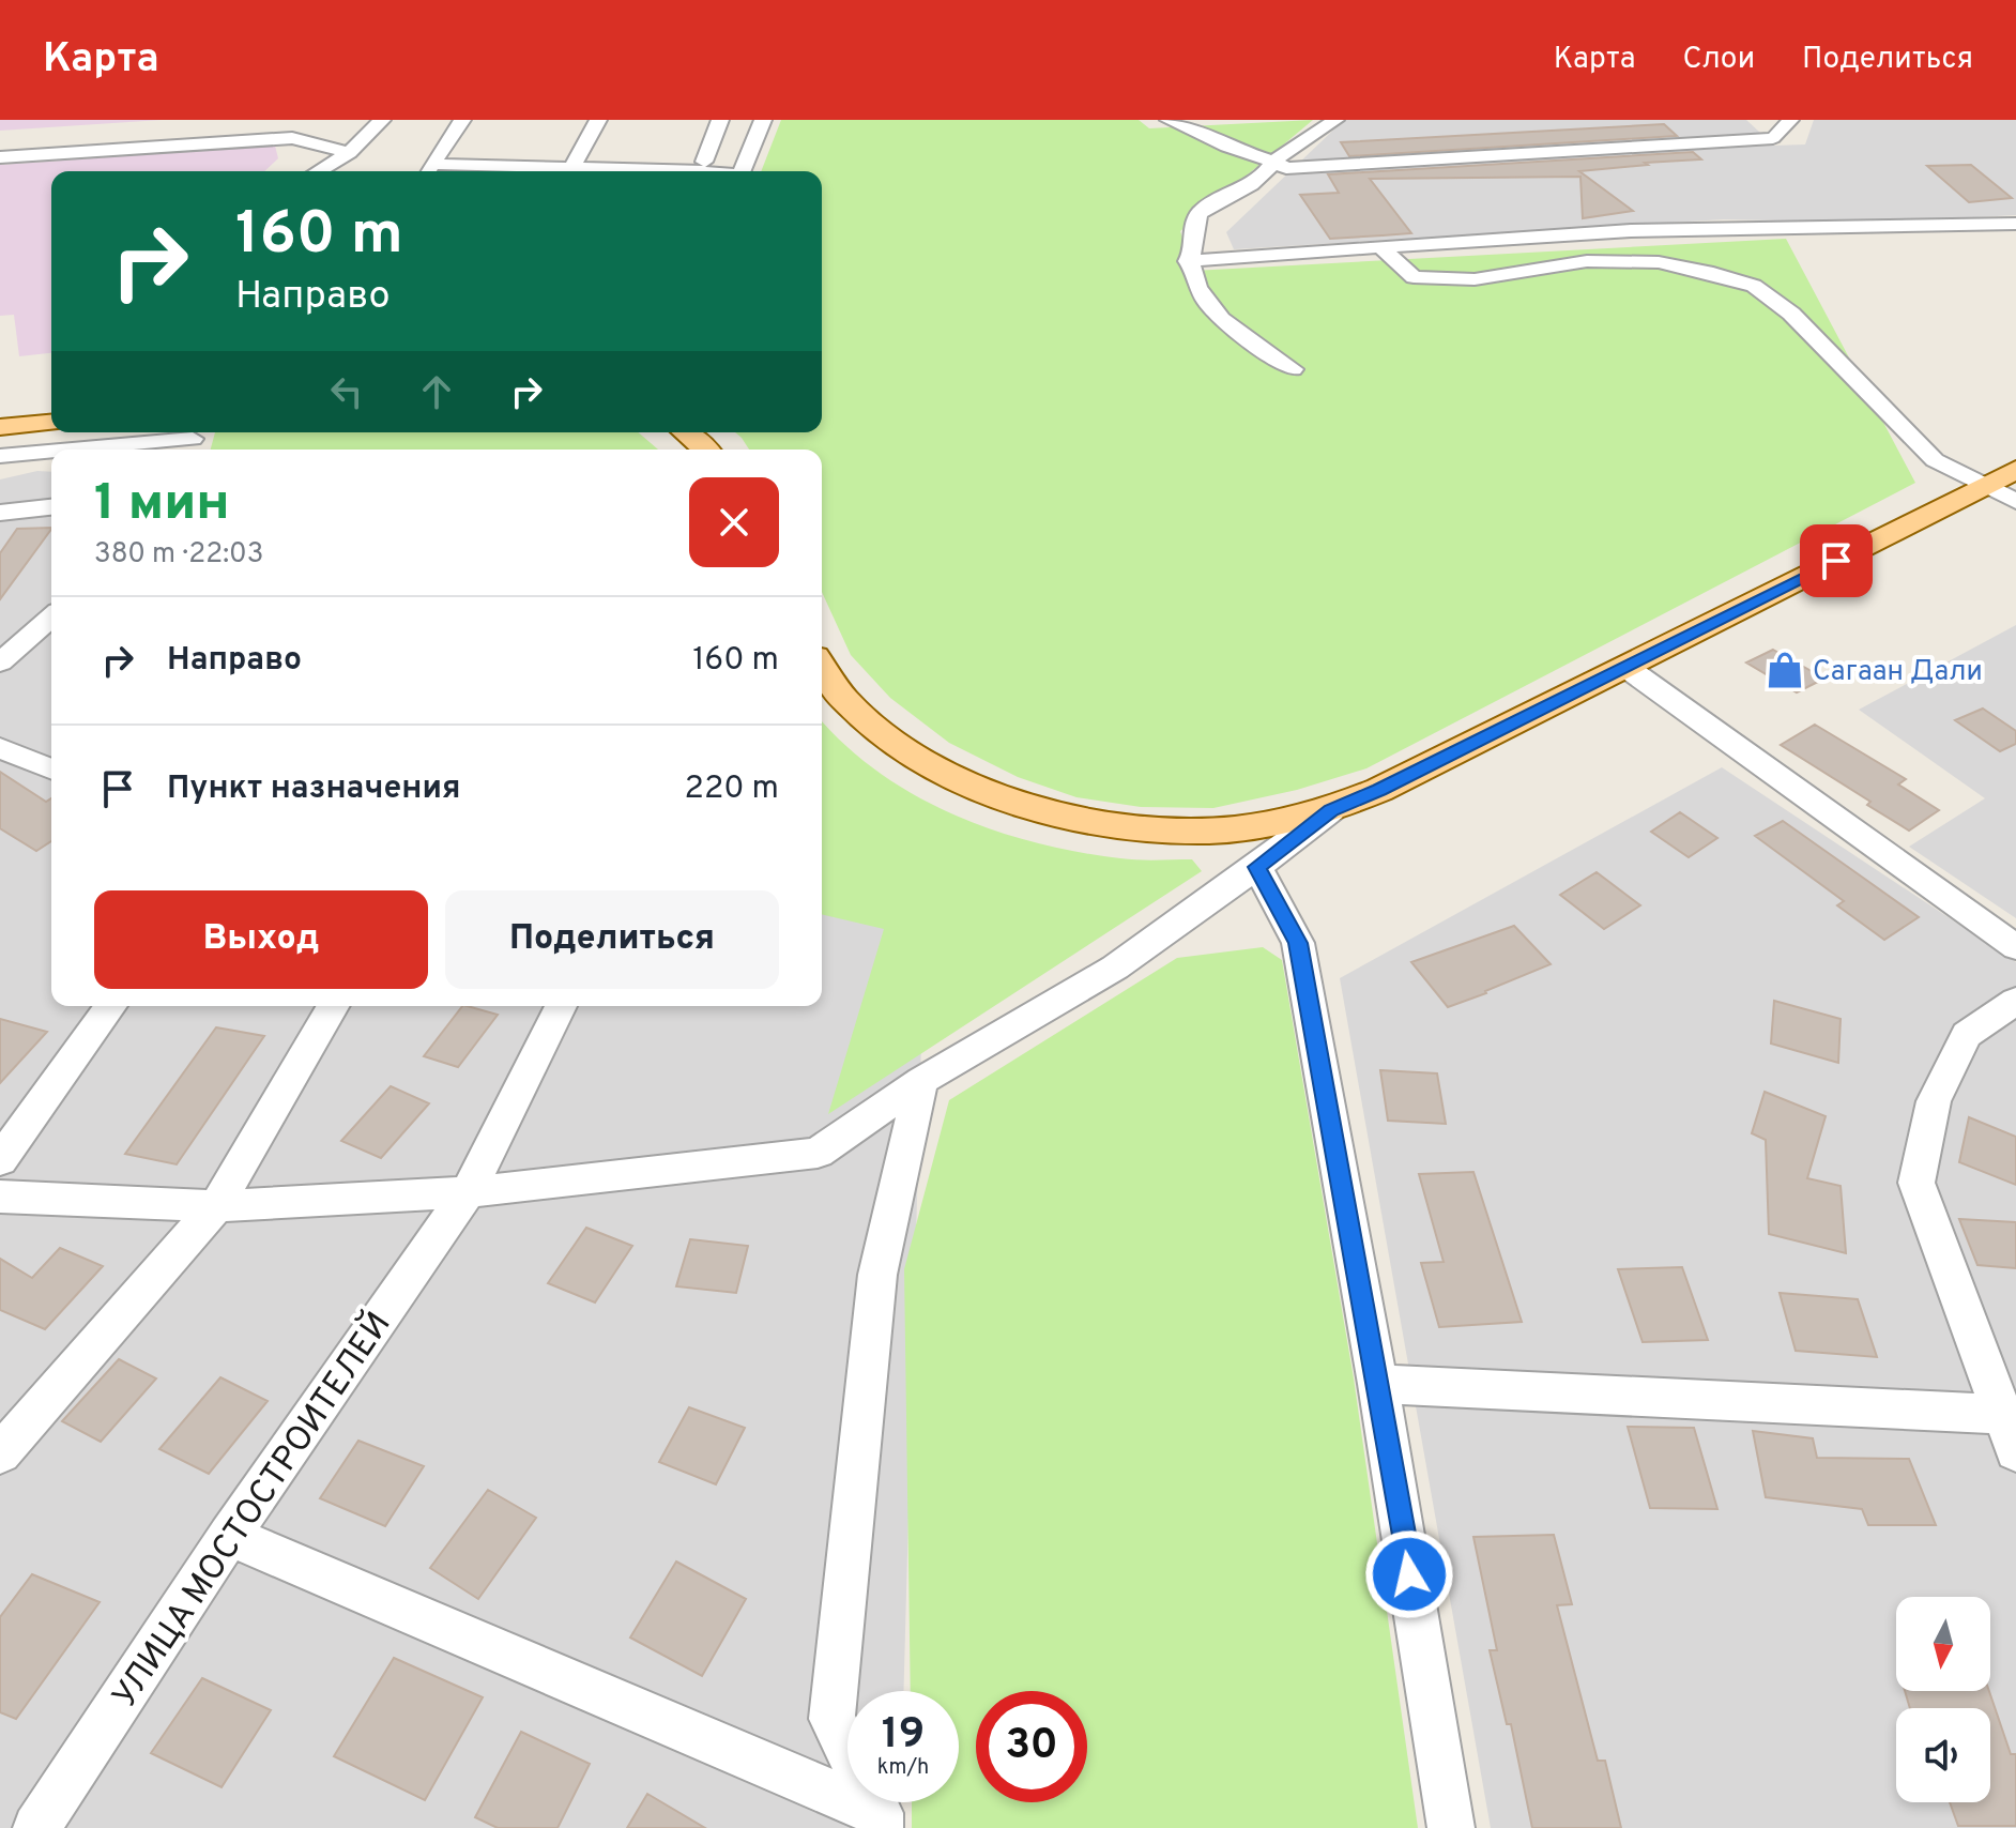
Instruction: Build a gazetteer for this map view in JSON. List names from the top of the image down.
{
  "streets": {
    "street": ["УЛИЦА МОСТОСТРОИТЕЛЕЙ"]
  },
  "places": {
    "shop": ["Сагаан Дали"]
  },
  "north": "bottom",
  "page": {
    "header": "Карта",
    "nav": ["Карта", "Слои", "Поделиться"],
    "turn": ["160 m", "Направо"],
    "heading": ["1 мин", "380 m · 22:03"],
    "list": [
      {
        "name": "Направо",
        "value": "160 m"
      },
      {
        "name": "Пункт назначения",
        "value": "220 m"
      }
    ],
    "buttons": ["Выход", "Поделиться"],
    "speed": "19 km/h",
    "limit": "30"
  }
}
